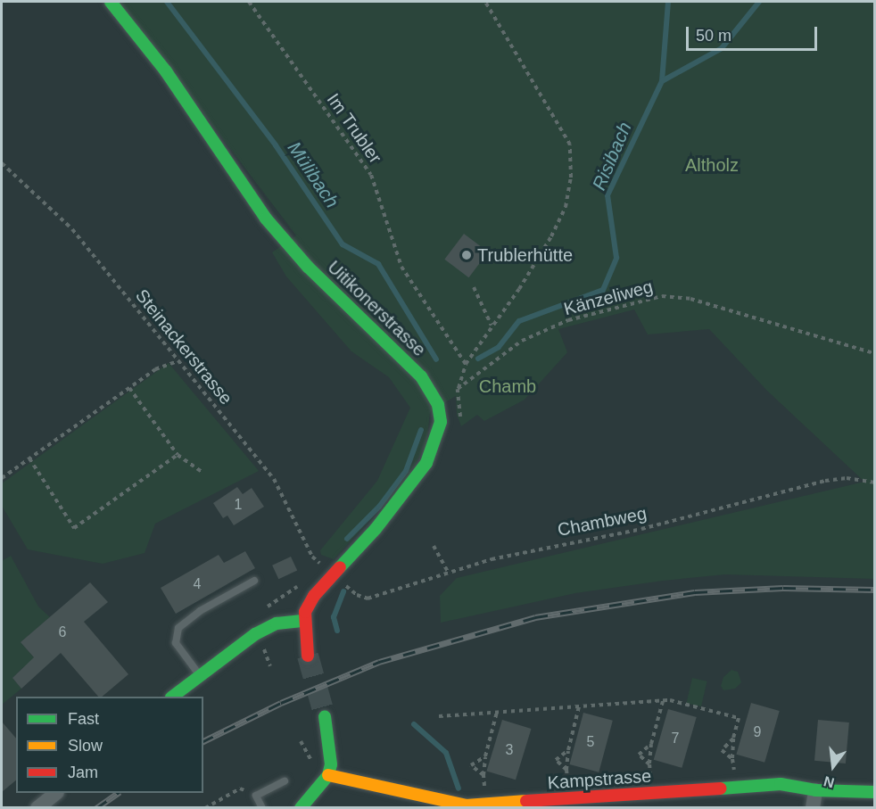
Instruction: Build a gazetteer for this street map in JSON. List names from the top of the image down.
{
  "streets": {
    "street": ["Uitikonerstrasse", "Kampstrasse"],
    "path": [
      "Im Trubler",
      "Känzeliweg",
      "Steinackerstrasse",
      "Chambweg"
    ]
  },
  "crossings": [
    ["Känzeliweg", "Uitikonerstrasse"]
  ],
  "water": ["Risibach", "Mülibach"],
  "parks": ["Altholz", "Chamb"],
  "places": ["Trublerhütte"],
  "house_numbers": [
    "1",
    "4",
    "6",
    "9",
    "7",
    "5",
    "3"
  ],
  "legend": ["Fast", "Slow", "Jam"],
  "scale_bar": "50 m",
  "north": "bottom"
}
